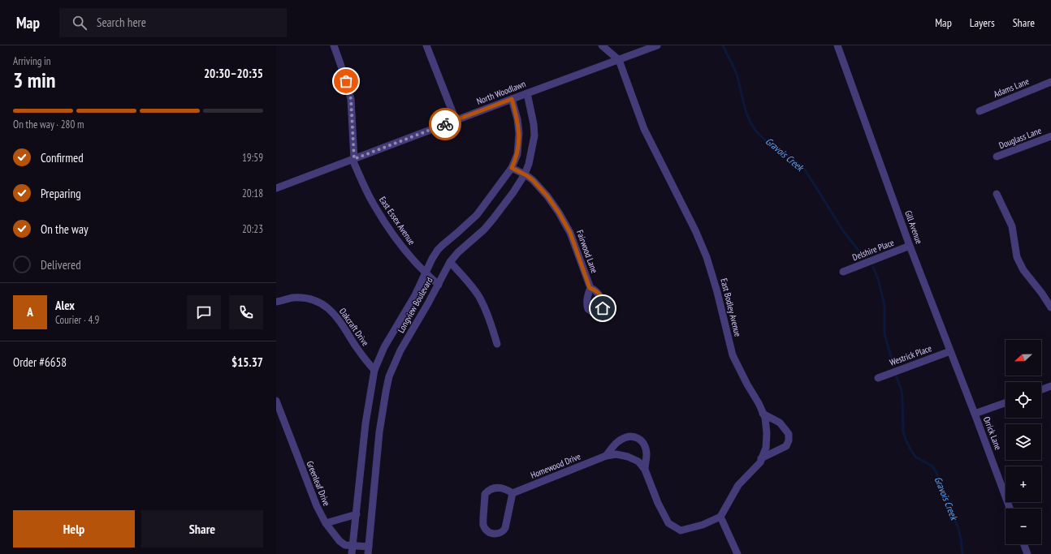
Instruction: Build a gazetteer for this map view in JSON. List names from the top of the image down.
{
  "streets": {
    "street": [
      "Adams Lane",
      "North Woodlawn",
      "Douglass Lane",
      "East Essex Avenue",
      "Gill Avenue",
      "Delshire Place",
      "Fairwood Lane",
      "Longview Boulevard",
      "East Bodley Avenue",
      "Oakcraft Drive",
      "Westrick Place",
      "Orrick Lane",
      "Homewood Drive",
      "Greenleaf Drive"
    ]
  },
  "crossings": [
    ["North Woodlawn", "East Essex Avenue"],
    ["North Woodlawn", "Longview Boulevard"],
    ["North Woodlawn", "East Bodley Avenue"],
    ["East Essex Avenue", "Longview Boulevard"],
    ["Gill Avenue", "Delshire Place"],
    ["Gill Avenue", "Westrick Place"],
    ["Gill Avenue", "Orrick Lane"],
    ["Fairwood Lane", "Longview Boulevard"],
    ["Longview Boulevard", "Oakcraft Drive"],
    ["Longview Boulevard", "Greenleaf Drive"],
    ["East Bodley Avenue", "Homewood Drive"]
  ],
  "water": ["Gravois Creek"],
  "north": "left",
  "page": {
    "header": "Map",
    "search": "Search here",
    "nav": ["Map", "Layers", "Share"],
    "heading": ["3 min", "Arriving in", "20:30–20:35"],
    "panel": [
      "Alex",
      "Courier · 4.9",
      "Order #6658",
      "$15.37"
    ],
    "bar": "On the way · 280 m",
    "list": [
      ["Confirmed", "19:59"],
      ["Preparing", "20:18"],
      ["On the way", "20:23"],
      "Delivered"
    ],
    "round": "A",
    "map_buttons": ["+", "−"],
    "buttons": ["Help", "Share"]
  }
}
